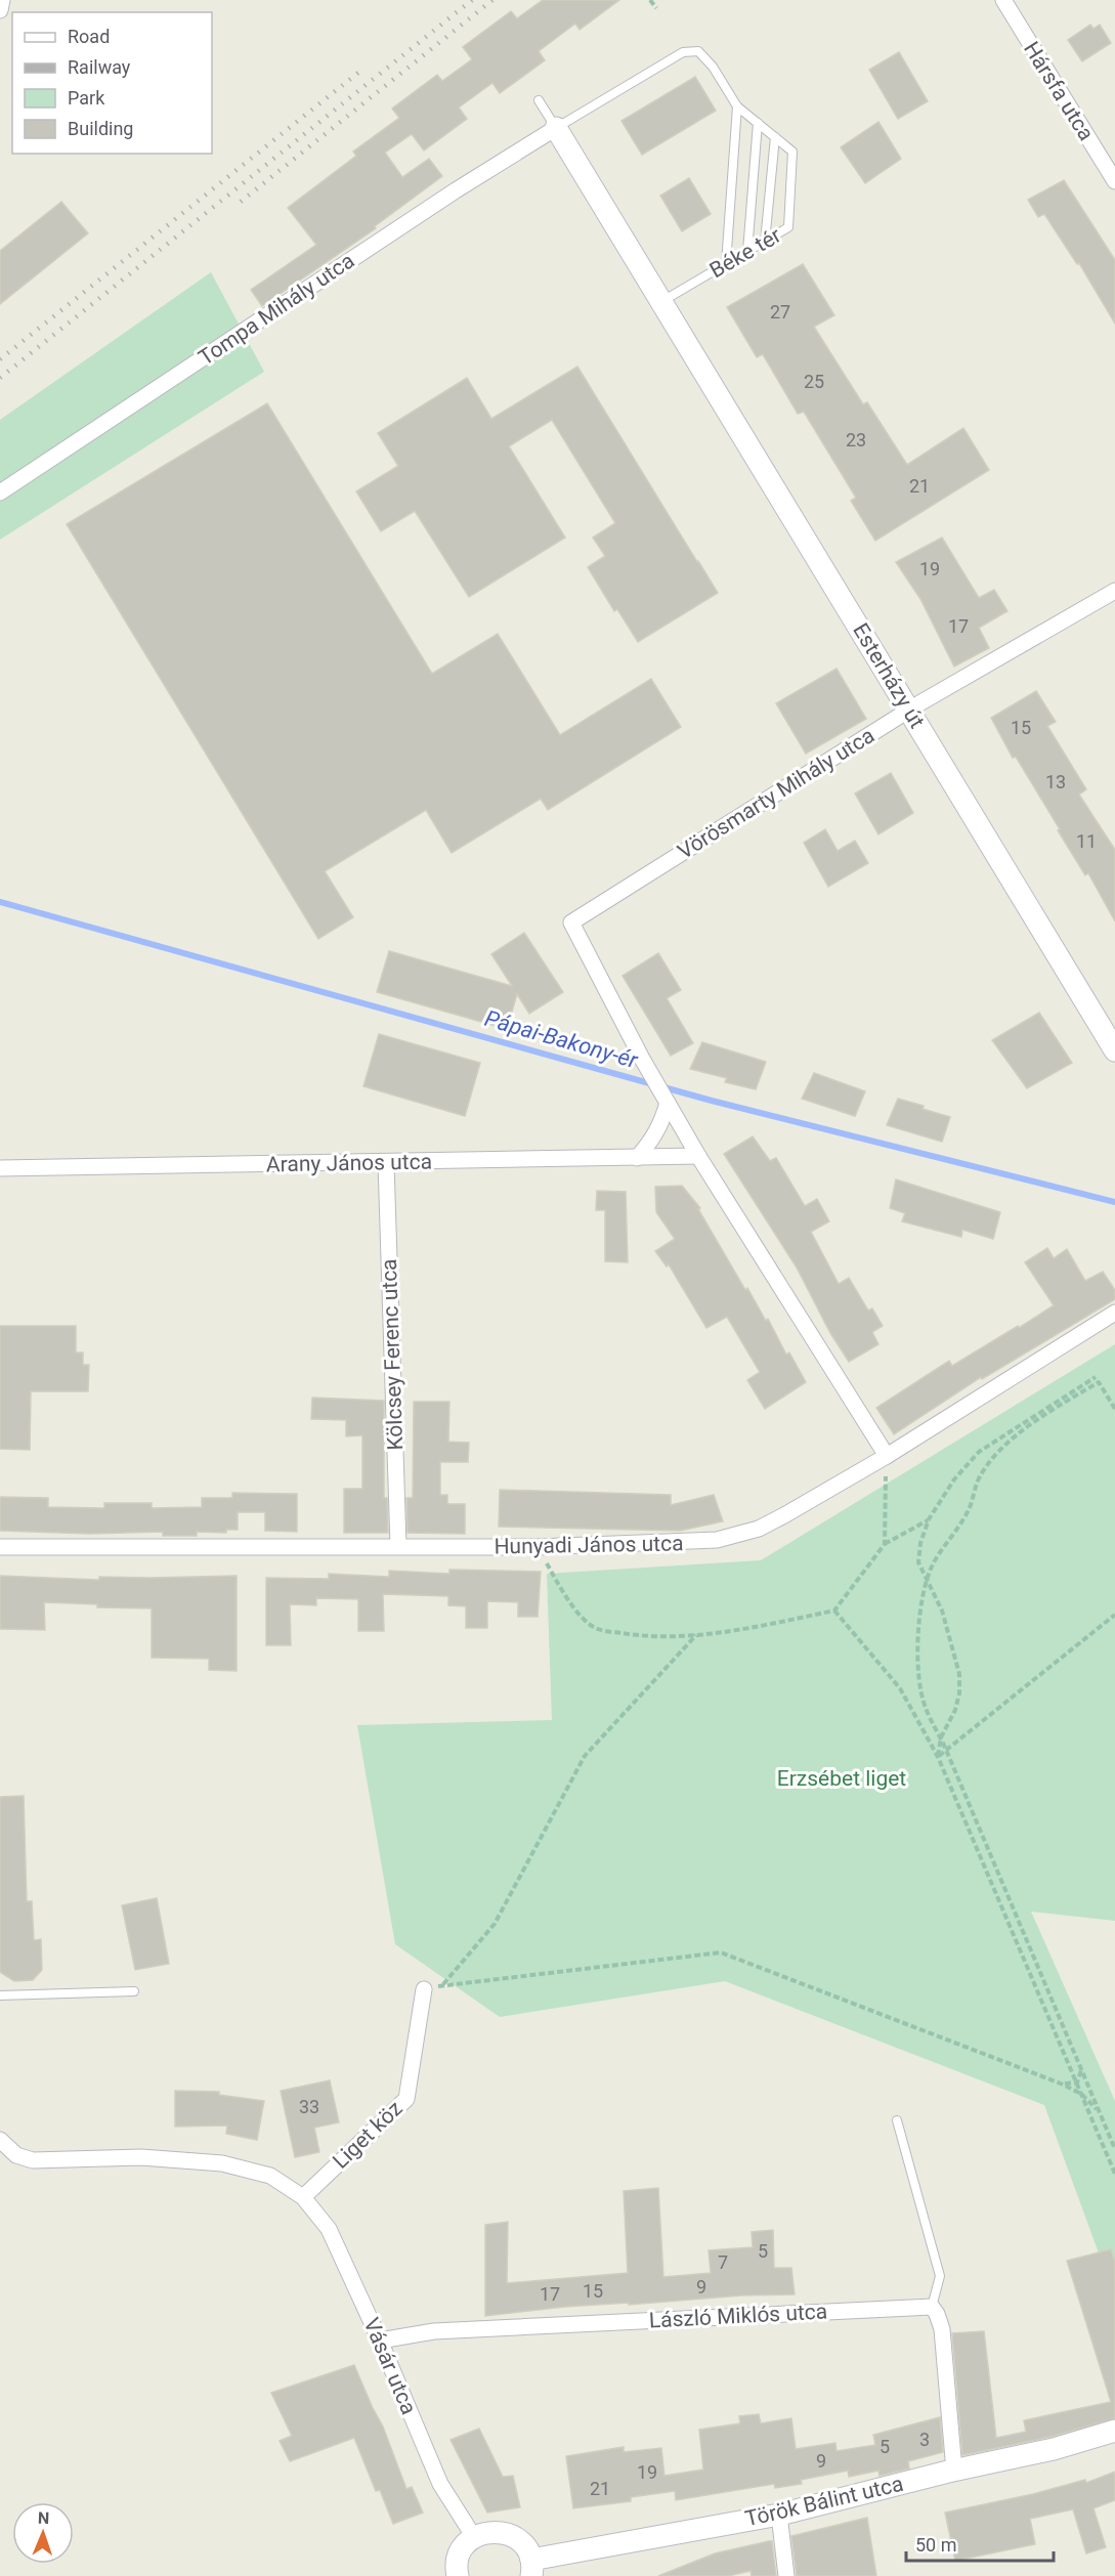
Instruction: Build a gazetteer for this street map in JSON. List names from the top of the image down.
{
  "streets": {
    "street": [
      "Hársfa utca",
      "Tompa Mihály utca",
      "Esterházy út",
      "Vörösmarty Mihály utca",
      "Arany János utca",
      "Kölcsey Ferenc utca",
      "Hunyadi János utca",
      "Liget köz",
      "László Miklós utca",
      "Vásár utca",
      "Török Bálint utca"
    ],
    "lane": ["Béke tér"]
  },
  "crossings": [
    ["Béke tér", "Tompa Mihály utca"],
    ["Béke tér", "Esterházy út"],
    ["Tompa Mihály utca", "Esterházy út"],
    ["Esterházy út", "Vörösmarty Mihály utca"],
    ["Arany János utca", "Kölcsey Ferenc utca"],
    ["Kölcsey Ferenc utca", "Hunyadi János utca"],
    ["Liget köz", "Vásár utca"],
    ["László Miklós utca", "Vásár utca"]
  ],
  "water": ["Pápai-Bakony-ér"],
  "parks": ["Erzsébet liget"],
  "house_numbers": [
    "27",
    "25",
    "23",
    "21",
    "19",
    "17",
    "15",
    "13",
    "11",
    "33",
    "5",
    "7",
    "9",
    "15",
    "17",
    "3",
    "5",
    "9",
    "19",
    "21"
  ],
  "legend": [
    "Road",
    "Railway",
    "Park",
    "Building"
  ],
  "scale_bar": "50 m",
  "north": "top"
}
